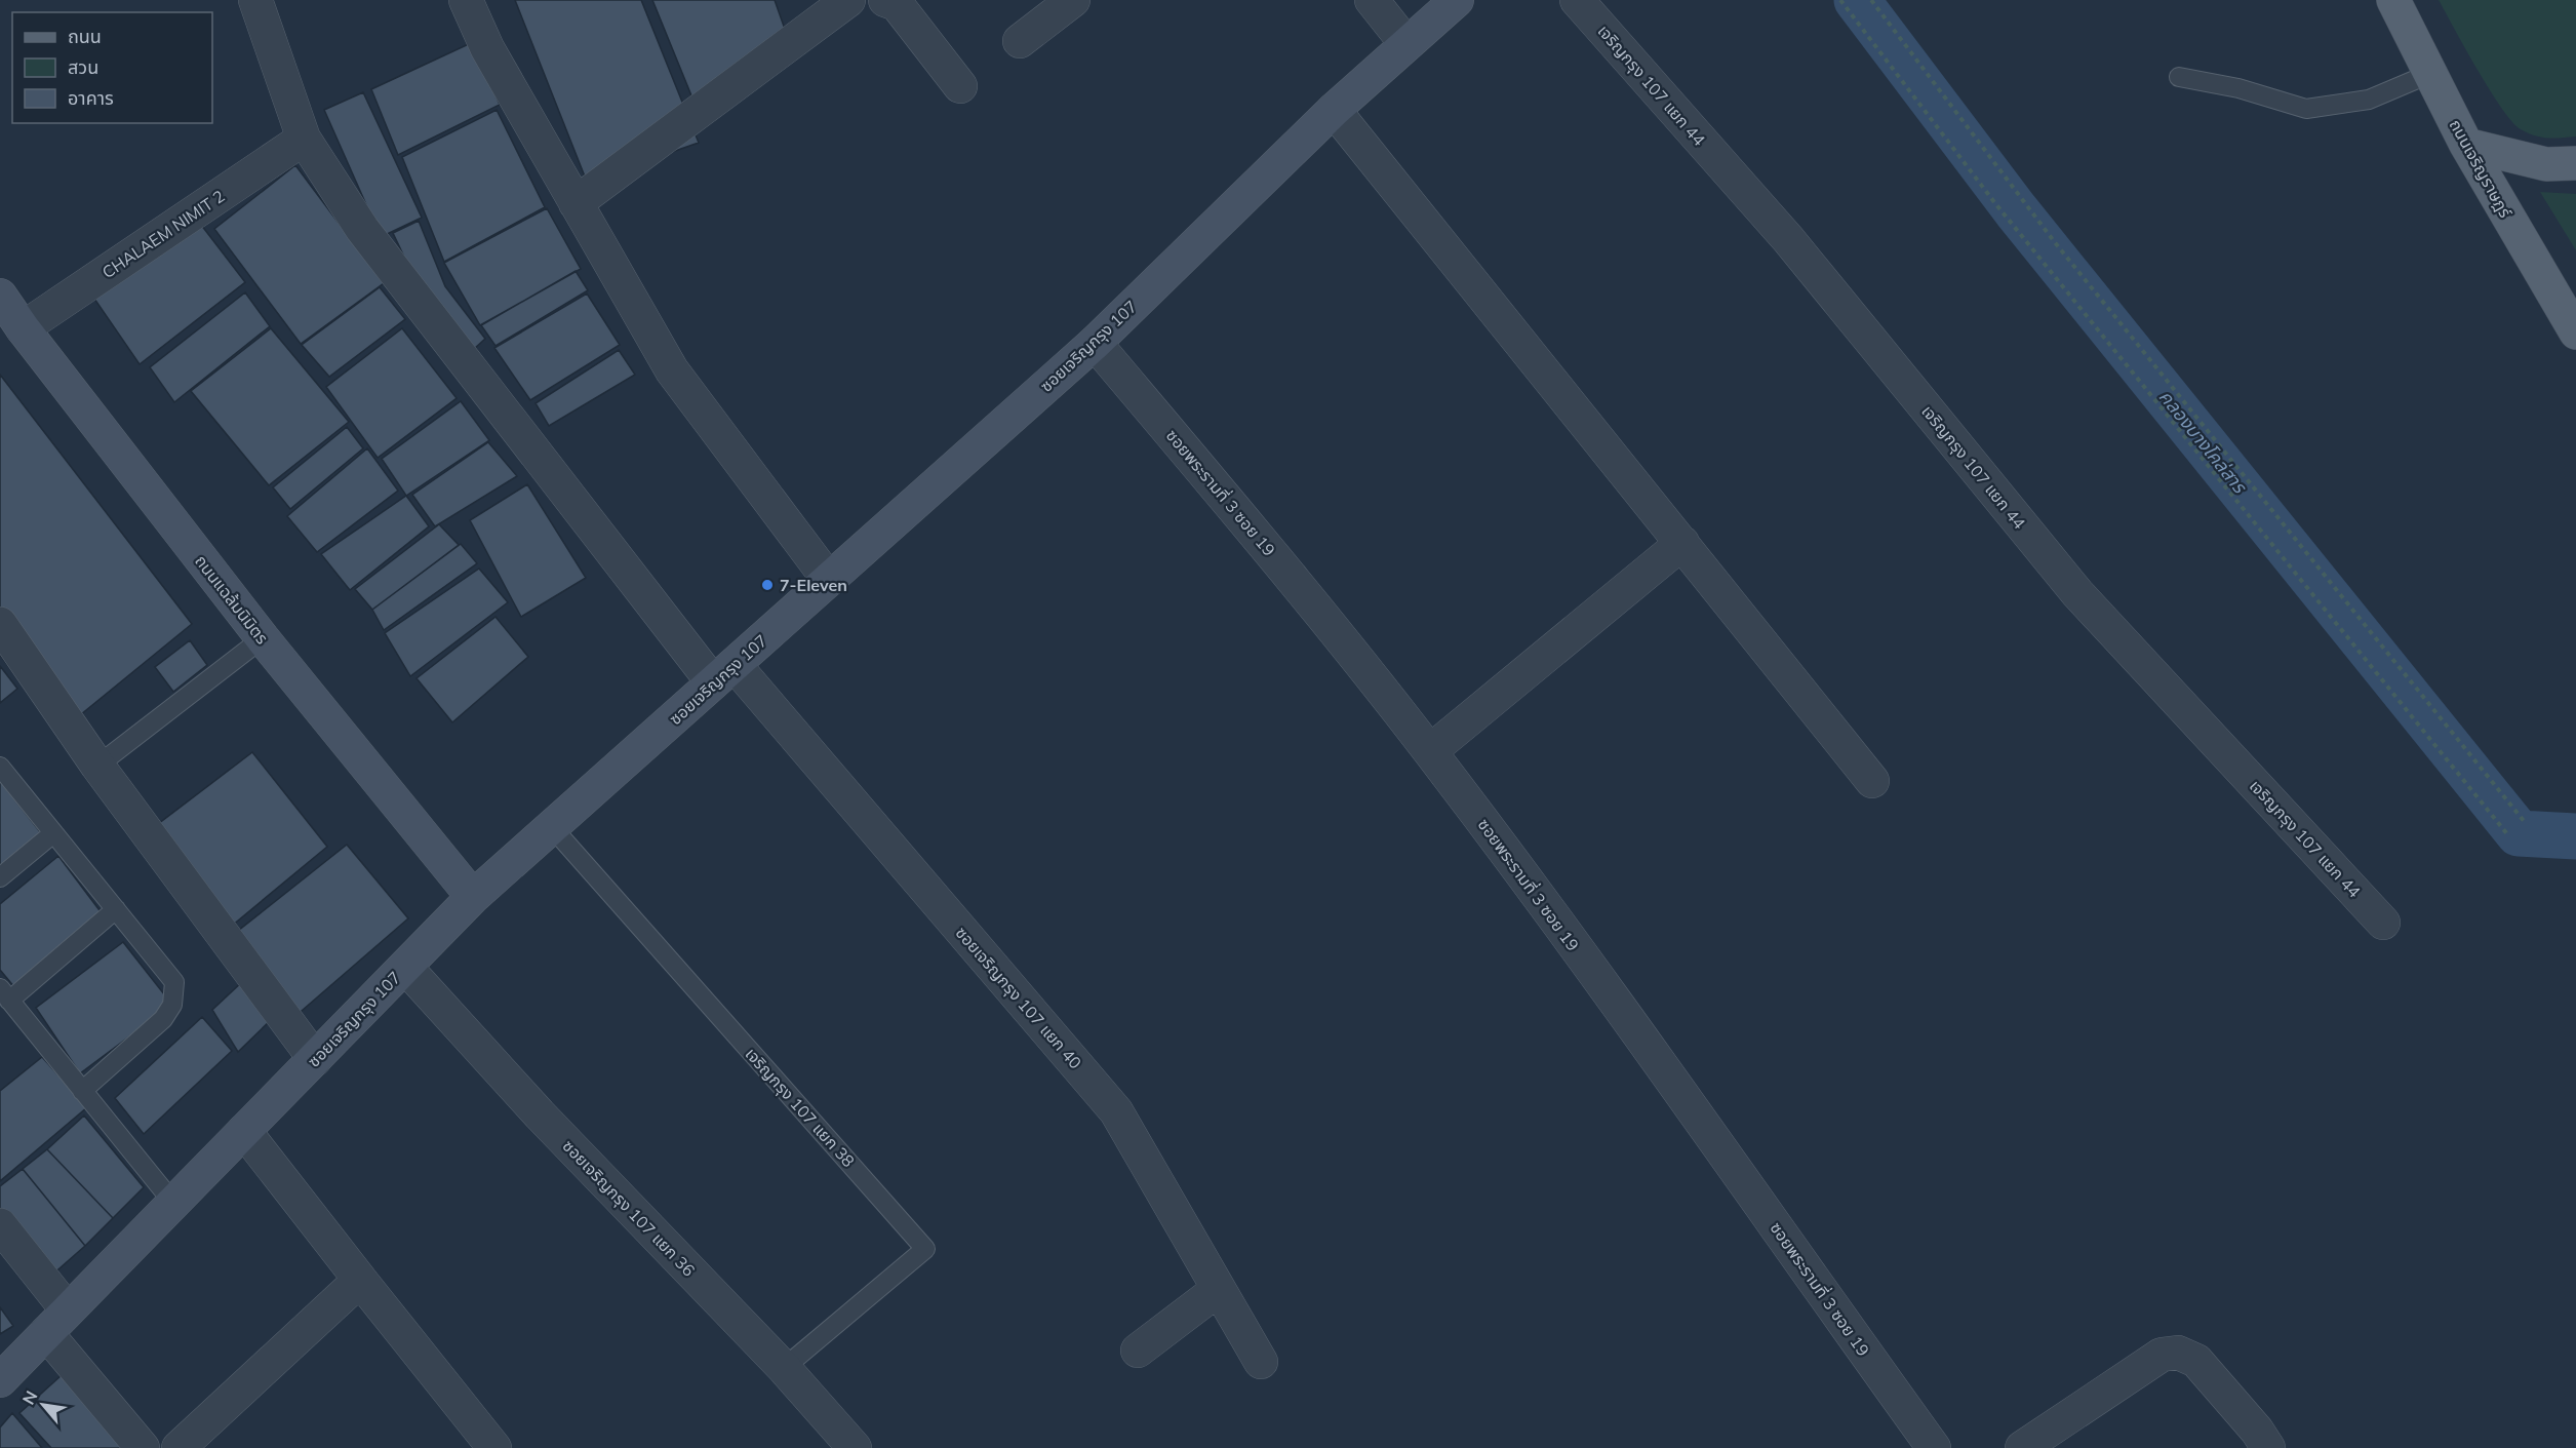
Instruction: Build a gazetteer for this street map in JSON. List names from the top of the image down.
{
  "streets": {
    "main road": ["ถนนเจริญราษฎร์"],
    "street": [
      "เจริญกรุง 107 แยก 44",
      "CHALAEM NIMIT 2",
      "ซอยเจริญกรุง 107",
      "ซอยพระรามที่ 3 ซอย 19",
      "ถนนแฉล้มนิมิตร",
      "ซอยเจริญกรุง 107 แยก 40",
      "ซอยเจริญกรุง 107 แยก 36"
    ],
    "lane": ["เจริญกรุง 107 แยก 38"]
  },
  "crossings": [
    ["CHALAEM NIMIT 2", "ถนนแฉล้มนิมิตร"],
    ["CHALAEM NIMIT 2", "ซอยเจริญกรุง 107 แยก 40"],
    ["ซอยเจริญกรุง 107", "ซอยพระรามที่ 3 ซอย 19"],
    ["ซอยเจริญกรุง 107", "ถนนแฉล้มนิมิตร"],
    ["ซอยเจริญกรุง 107", "ซอยเจริญกรุง 107 แยก 40"],
    ["ซอยเจริญกรุง 107", "เจริญกรุง 107 แยก 38"],
    ["ซอยเจริญกรุง 107", "ซอยเจริญกรุง 107 แยก 36"],
    ["เจริญกรุง 107 แยก 38", "ซอยเจริญกรุง 107 แยก 36"]
  ],
  "water": ["คลองบางโคล่สาร"],
  "places": ["7-Eleven"],
  "legend": ["ถนน", "สวน", "อาคาร"],
  "north": "top left"
}
